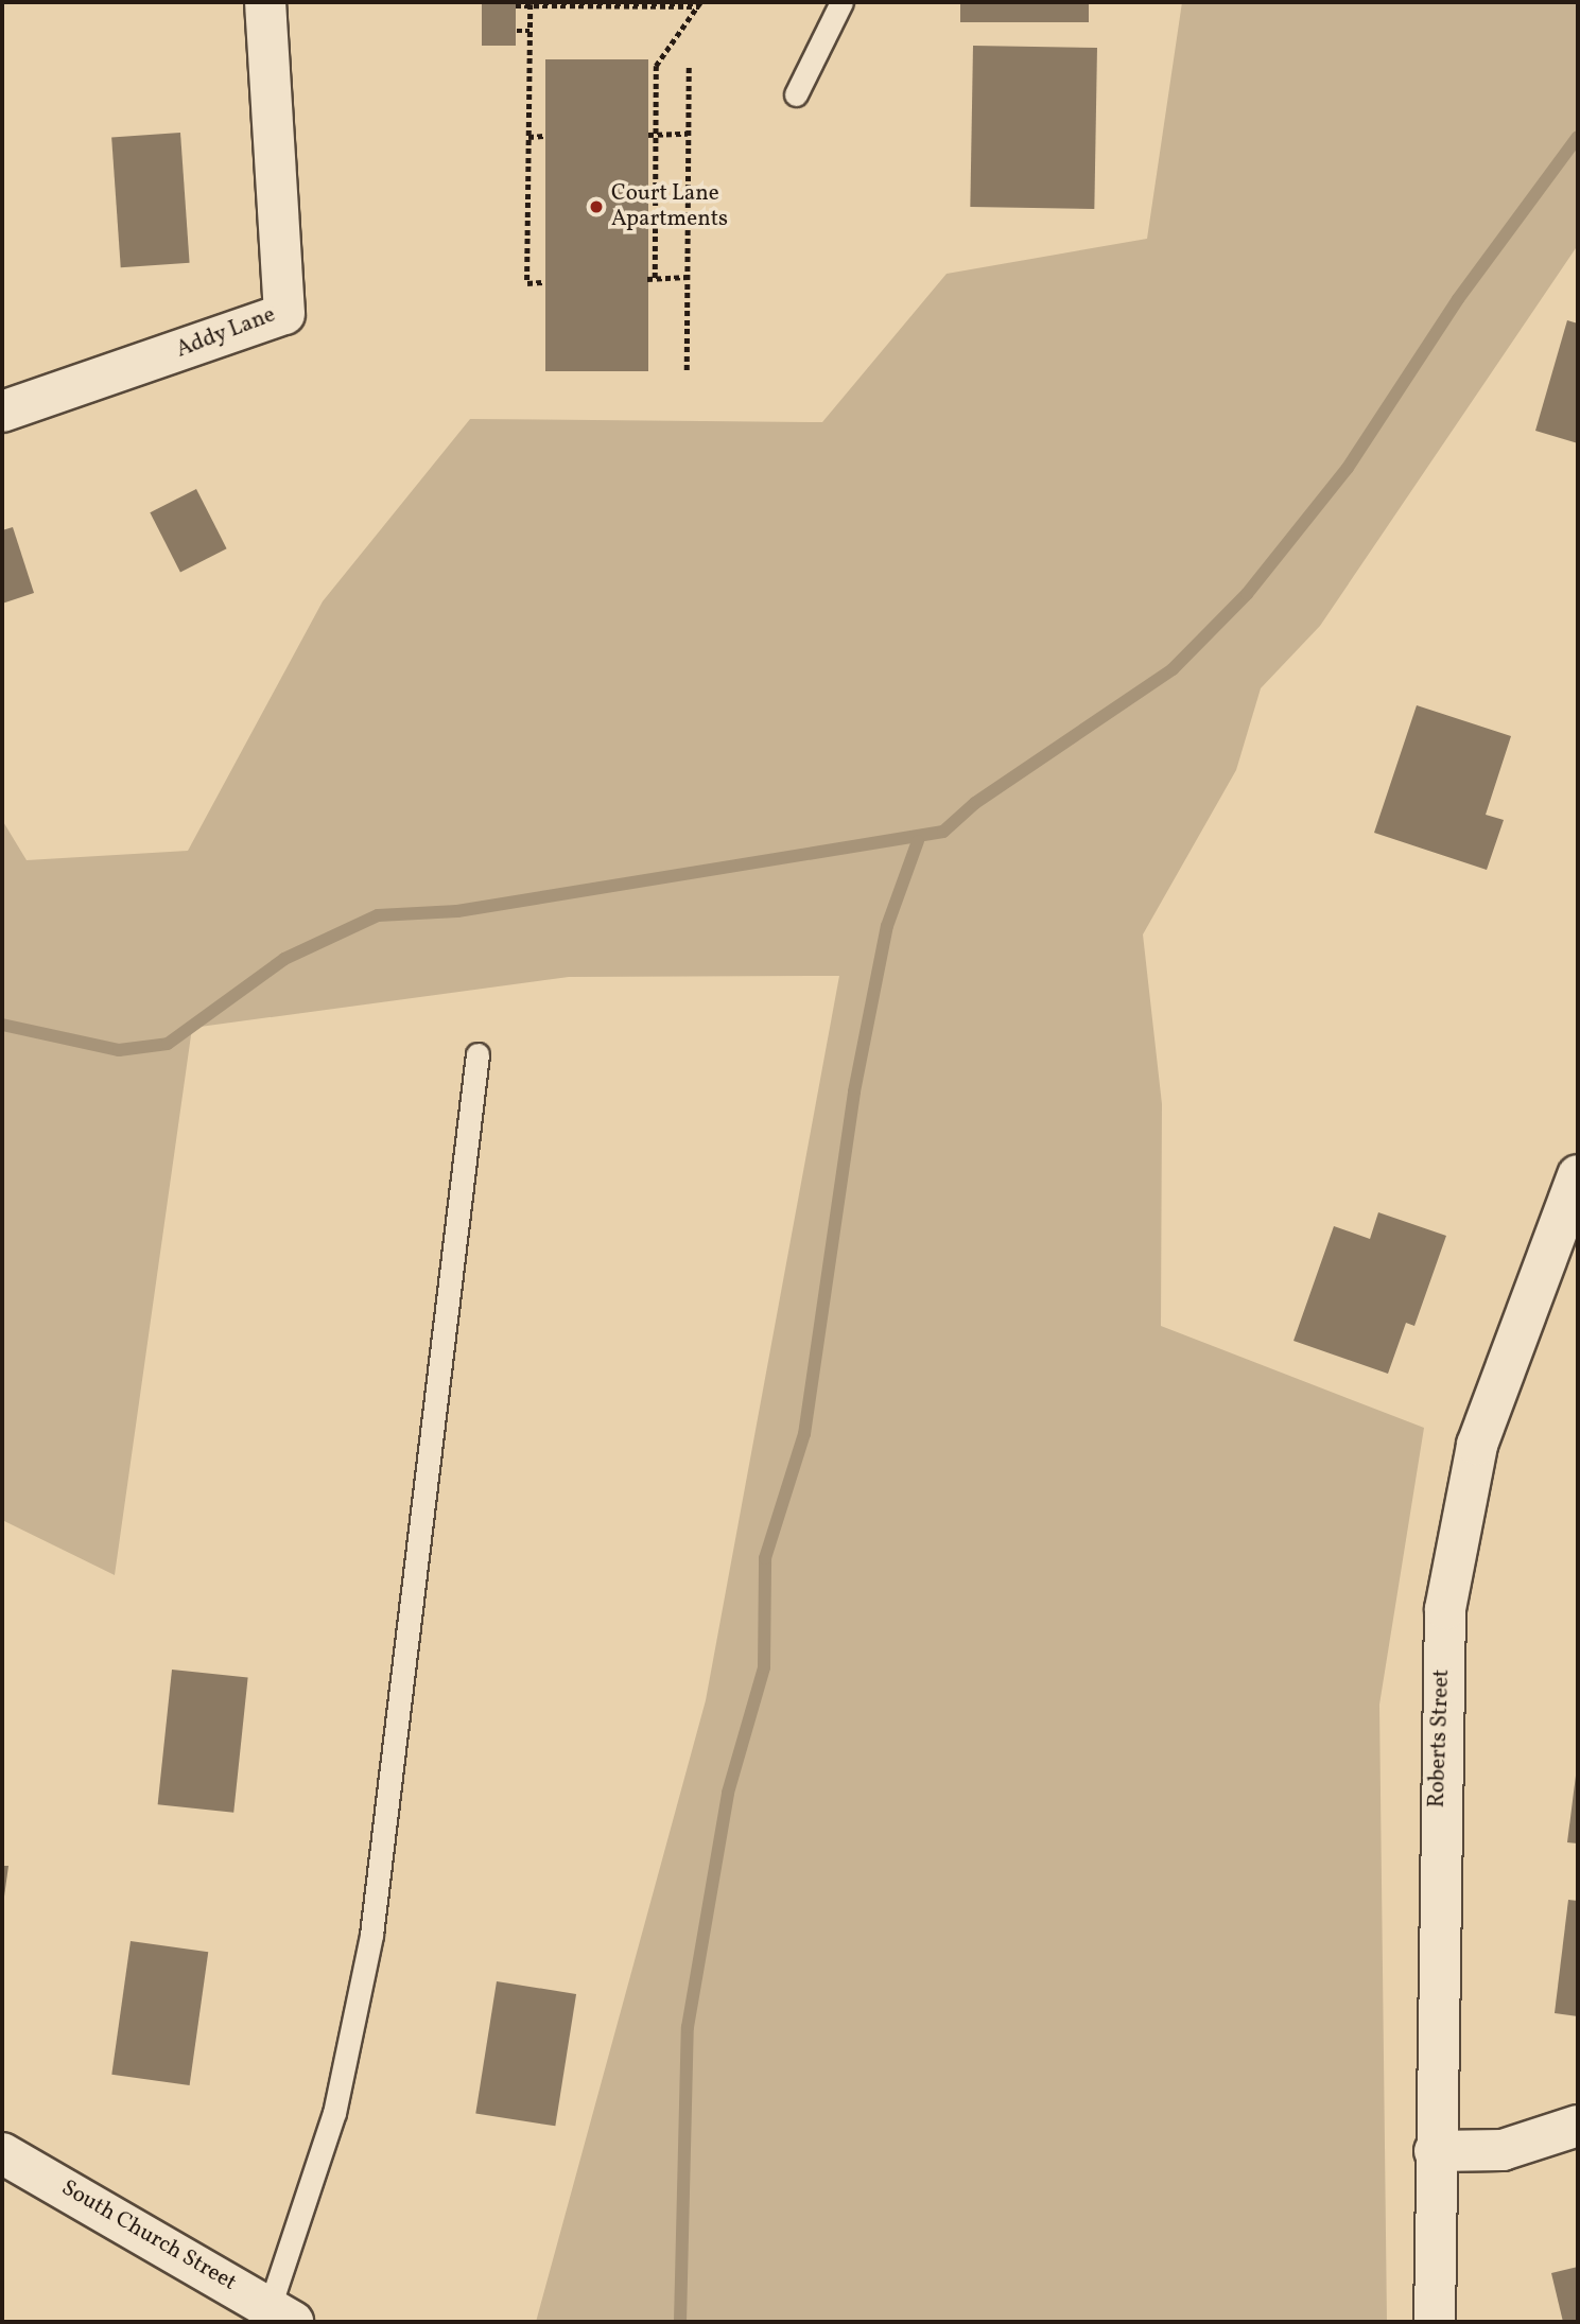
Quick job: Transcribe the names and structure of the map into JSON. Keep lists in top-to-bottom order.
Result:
{
  "streets": {
    "street": ["Addy Lane", "Roberts Street", "South Church Street"]
  },
  "places": ["Court Lane Apartments"]
}
